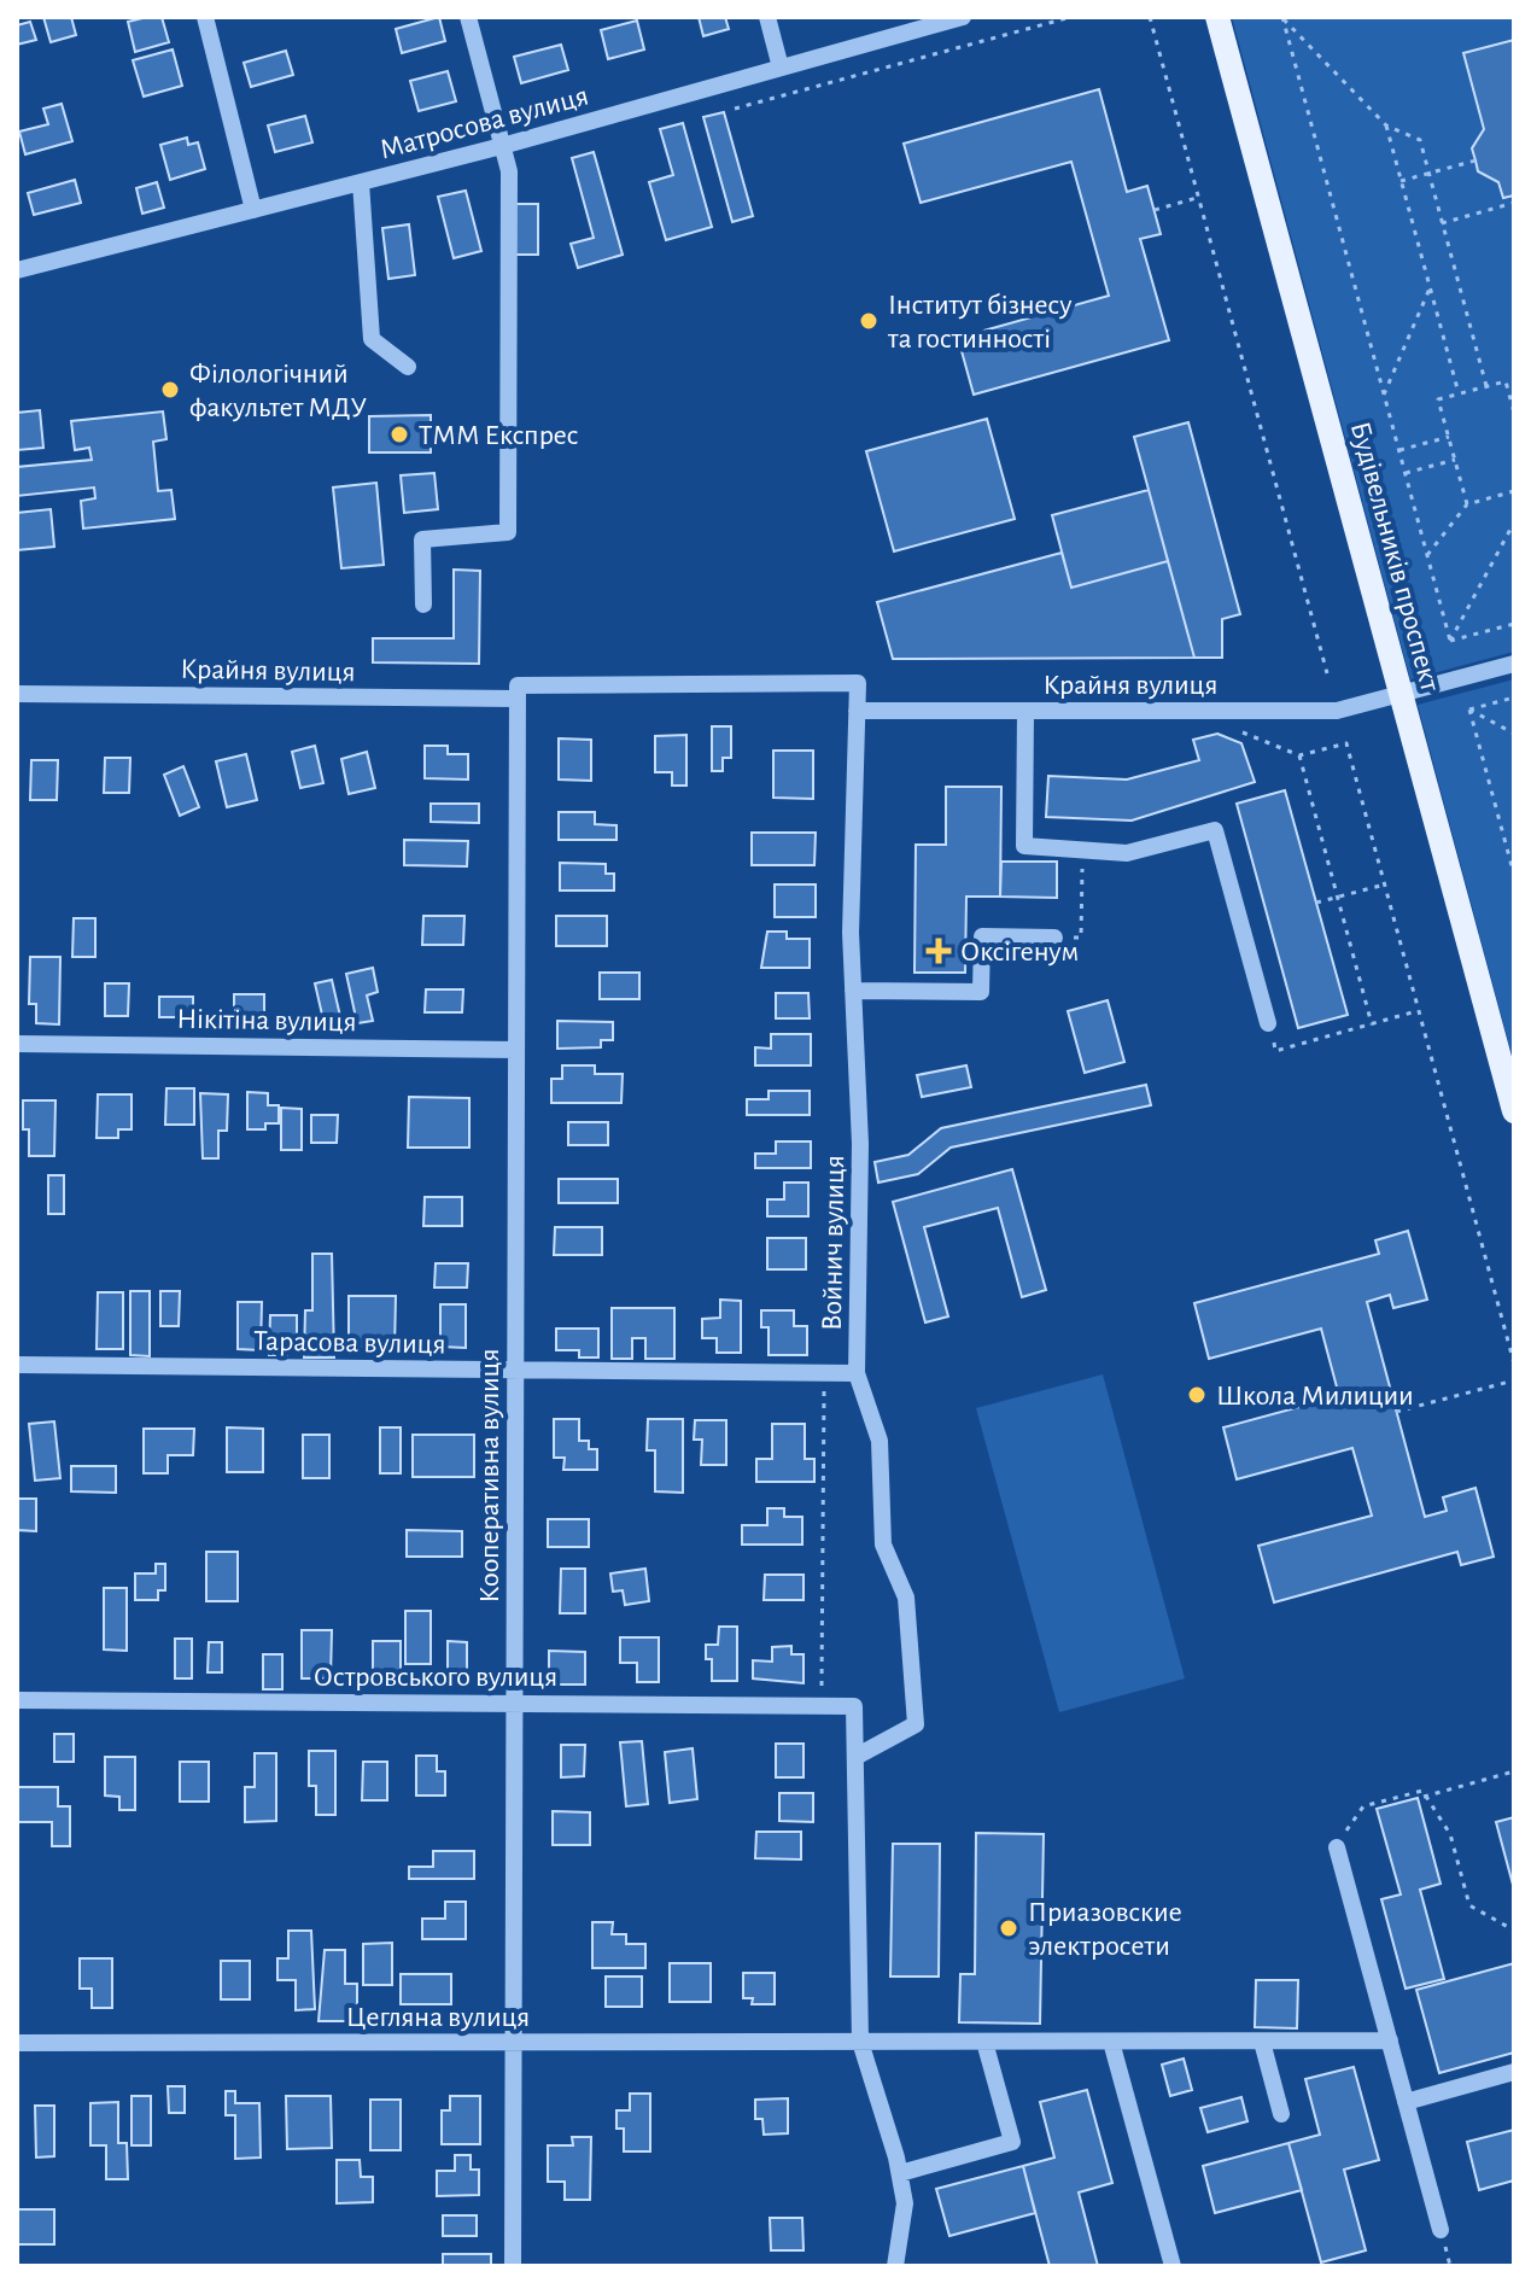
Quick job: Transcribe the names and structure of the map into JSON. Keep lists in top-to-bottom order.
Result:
{
  "streets": {
    "main road": ["Будівельників проспект"],
    "street": [
      "Матросова вулиця",
      "Крайня вулиця",
      "Нікітіна вулиця",
      "Войнич вулиця",
      "Тарасова вулиця",
      "Кооперативна вулиця",
      "Островського вулиця",
      "Цегляна вулиця"
    ]
  },
  "crossings": [
    ["Будівельників проспект", "Крайня вулиця"],
    ["Крайня вулиця", "Войнич вулиця"],
    ["Крайня вулиця", "Кооперативна вулиця"],
    ["Нікітіна вулиця", "Кооперативна вулиця"],
    ["Войнич вулиця", "Тарасова вулиця"],
    ["Войнич вулиця", "Островського вулиця"],
    ["Тарасова вулиця", "Кооперативна вулиця"],
    ["Кооперативна вулиця", "Островського вулиця"],
    ["Кооперативна вулиця", "Цегляна вулиця"]
  ],
  "places": {
    "other": [
      "Інститут бізнесу та гостинності",
      "Філологічний факультет МДУ",
      "ТММ Експрес",
      "Школа Милиции",
      "Приазовские электросети"
    ],
    "health": ["Оксігенум"]
  }
}
